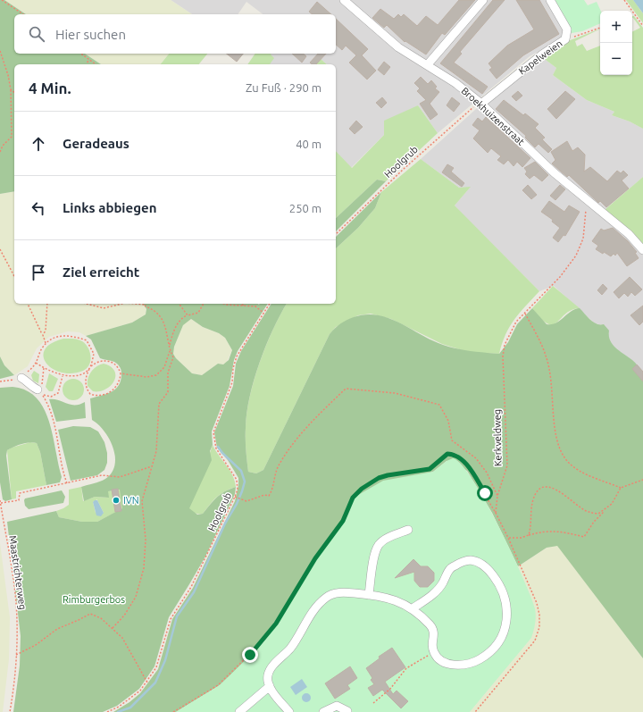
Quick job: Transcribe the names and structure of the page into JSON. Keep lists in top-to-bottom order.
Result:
{
  "streets": {
    "street": ["Kapelweien", "Broekhuizenstraat"],
    "path": ["Hoolgrub", "Kerkveldweg", "Maastrichterweg"]
  },
  "crossings": [
    ["Kapelweien", "Broekhuizenstraat"],
    ["Kapelweien", "Hoolgrub"],
    ["Broekhuizenstraat", "Hoolgrub"],
    ["Broekhuizenstraat", "Kerkveldweg"]
  ],
  "parks": ["Rimburgerbos"],
  "places": ["IVN"],
  "page": {
    "map_buttons": ["+", "−"],
    "search": "Hier suchen",
    "heading": ["4 Min.", "Zu Fuß · 290 m"],
    "list": [
      ["Geradeaus", "40 m"],
      ["Links abbiegen", "250 m"],
      "Ziel erreicht"
    ]
  }
}
